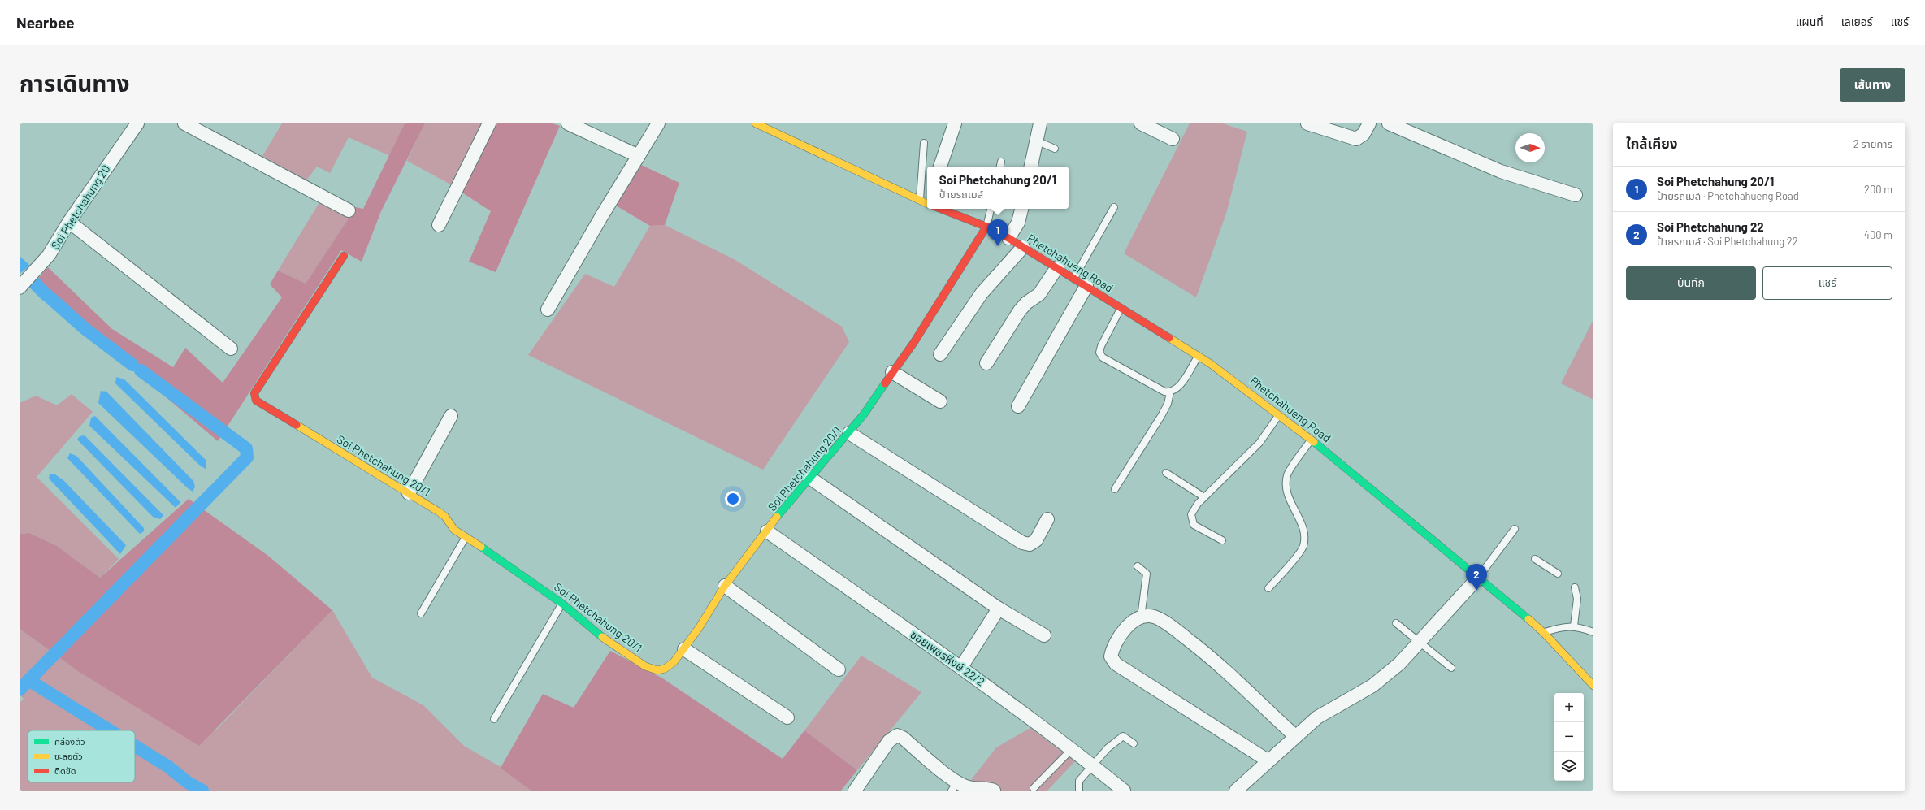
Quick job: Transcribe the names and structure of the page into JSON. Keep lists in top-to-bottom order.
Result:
{
  "streets": {
    "street": [
      "Soi Phetchahung 20",
      "Phetchahueng Road",
      "Soi Phetchahung 20/1",
      "ซอยเพชรหึงษ์ 22/2"
    ]
  },
  "crossings": [
    ["Phetchahueng Road", "Soi Phetchahung 20/1"],
    ["Soi Phetchahung 20/1", "ซอยเพชรหึงษ์ 22/2"]
  ],
  "legend": ["คล่องตัว", "ชะลอตัว", "ติดขัด"],
  "north": "right",
  "page": {
    "header": "Nearbee",
    "nav": ["แผนที่", "เลเยอร์", "แชร์"],
    "title": "การเดินทาง",
    "buttons": [
      "เส้นทาง",
      ["บันทึก", "แชร์"]
    ],
    "heading": ["ใกล้เคียง", "2 รายการ"],
    "list": [
      {
        "mark": "1",
        "name": "Soi Phetchahung 20/1",
        "note": "ป้ายรถเมล์ · Phetchahueng Road",
        "value": "200 m"
      },
      {
        "mark": "2",
        "name": "Soi Phetchahung 22",
        "note": "ป้ายรถเมล์ · Soi Phetchahung 22",
        "value": "400 m"
      }
    ],
    "popup": ["Soi Phetchahung 20/1", "ป้ายรถเมล์"],
    "pins": ["1", "2"],
    "map_buttons": ["+", "−"]
  }
}
